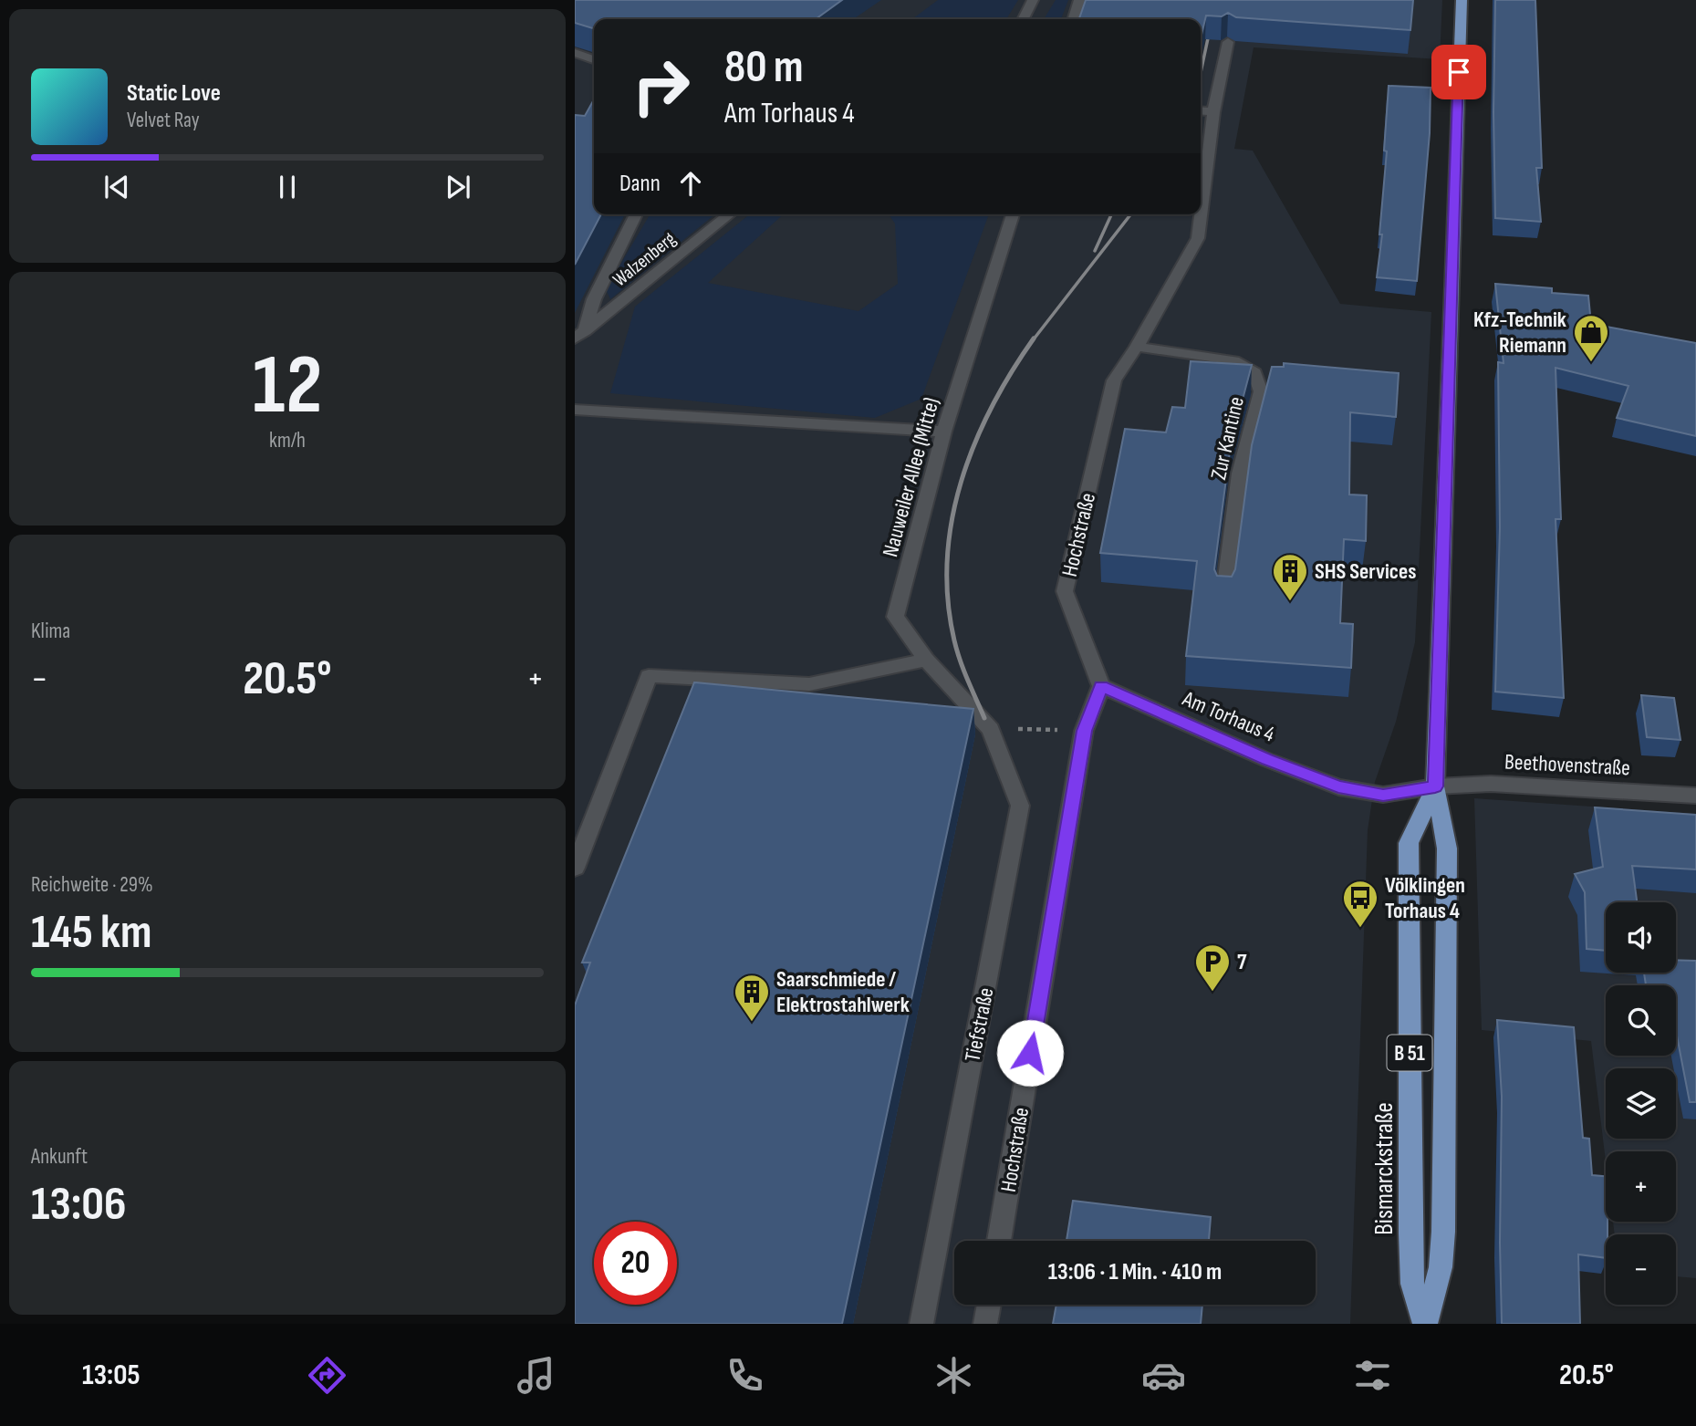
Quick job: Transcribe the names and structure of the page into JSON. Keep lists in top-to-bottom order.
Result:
{
  "streets": {
    "main road": ["B 51", "Bismarckstraße"],
    "street": [
      "Walzenberg",
      "Zur Kantine",
      "Nauweiler Allee (Mitte)",
      "Hochstraße",
      "Am Torhaus 4",
      "Beethovenstraße",
      "Tiefstraße"
    ]
  },
  "crossings": [
    ["Zur Kantine", "Hochstraße"],
    ["Nauweiler Allee (Mitte)", "Tiefstraße"],
    ["Hochstraße", "Am Torhaus 4"],
    ["Am Torhaus 4", "Beethovenstraße"],
    ["Am Torhaus 4", "Bismarckstraße"],
    ["Beethovenstraße", "Bismarckstraße"]
  ],
  "places": {
    "shop": ["Kfz-Technik Riemann"],
    "building": ["SHS Services", "Saarschmiede / Elektrostahlwerk"],
    "bus stop": ["Völklingen Torhaus 4"],
    "parking": ["7"]
  },
  "page": {
    "turn": ["80 m", "Am Torhaus 4"],
    "song": ["Static Love", "Velvet Ray"],
    "then": "Dann",
    "tile": [
      ["12", "km/h"],
      "Klima",
      ["Reichweite · 29%", "145 km"],
      ["Ankunft", "13:06"]
    ],
    "heat": ["−", "20.5°", "+"],
    "map_buttons": ["+", "−"],
    "limit": "20",
    "trip": "13:06 · 1 Min. · 410 m",
    "tabs": ["13:05", "20.5°"]
  }
}
